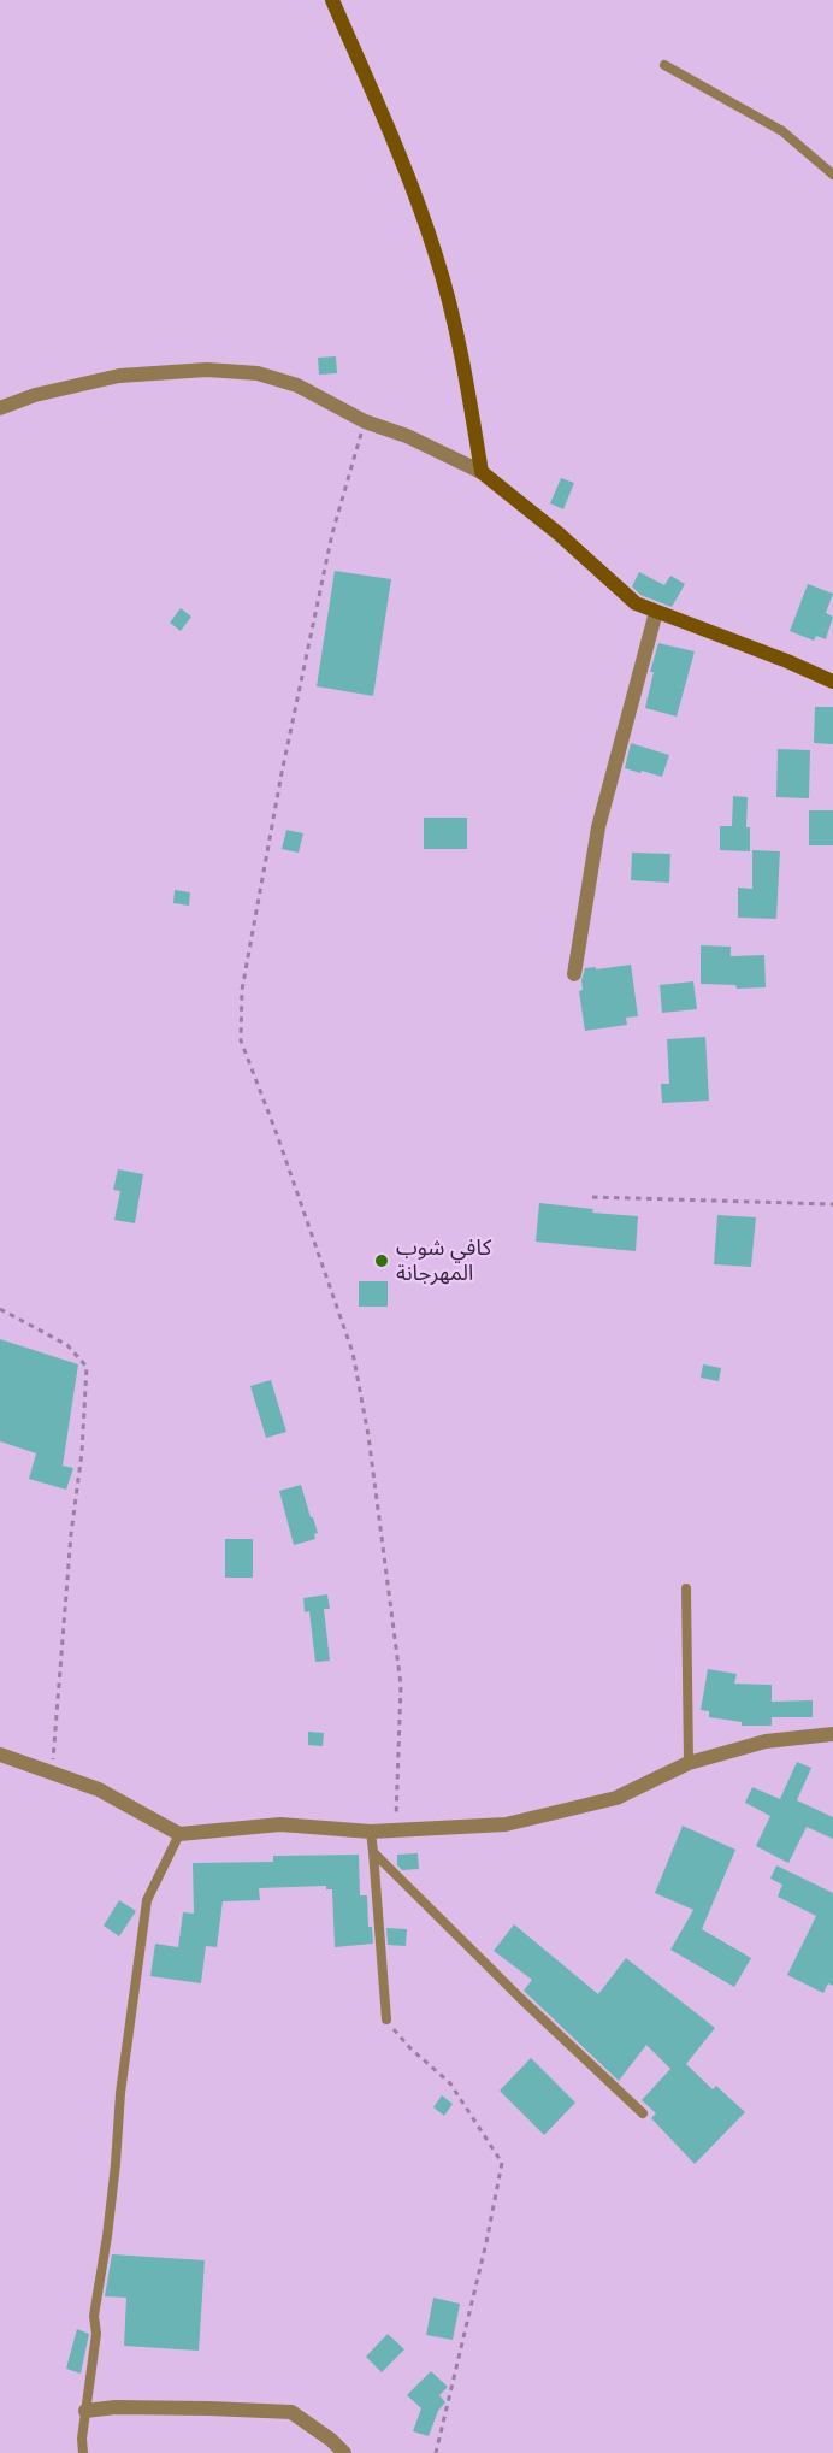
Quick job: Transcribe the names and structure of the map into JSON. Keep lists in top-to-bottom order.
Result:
{
  "places": ["كافي شوب المهرجانة"]
}
